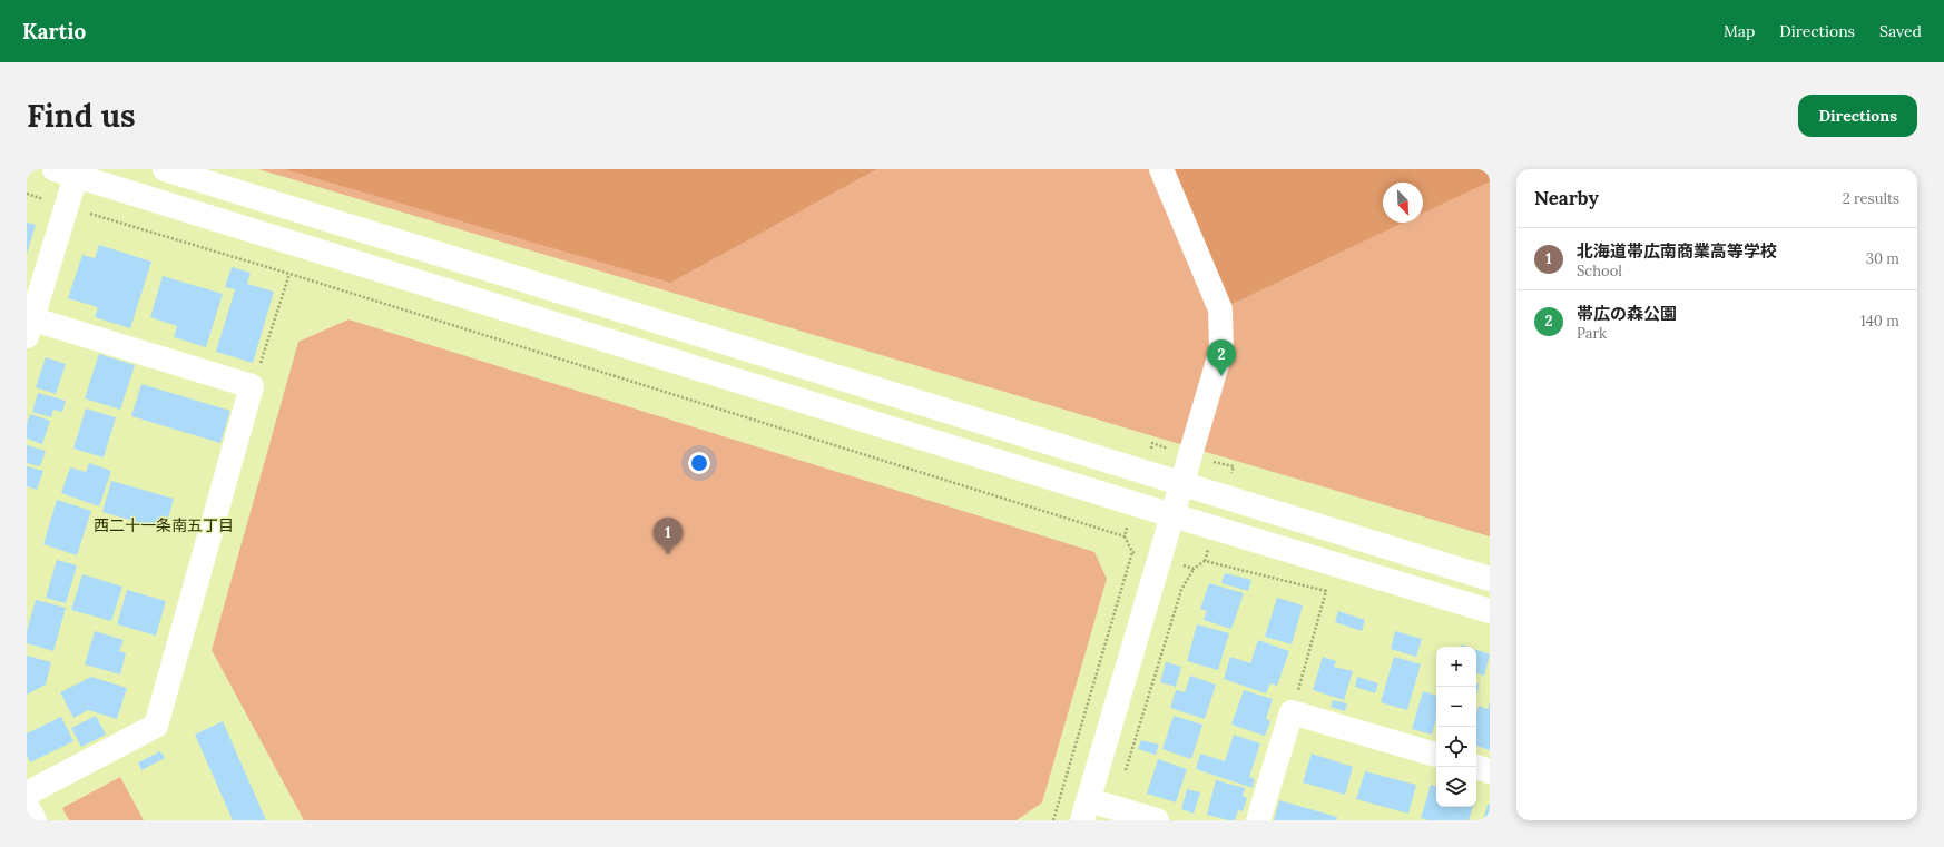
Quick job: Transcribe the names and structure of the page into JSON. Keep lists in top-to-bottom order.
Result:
{
  "districts": ["西二十一条南五丁目"],
  "north": "bottom right",
  "page": {
    "header": "Kartio",
    "nav": ["Map", "Directions", "Saved"],
    "buttons": "Directions",
    "title": "Find us",
    "heading": ["Nearby", "2 results"],
    "list": [
      {
        "mark": "1",
        "name": "北海道帯広南商業高等学校",
        "note": "School",
        "value": "30 m"
      },
      {
        "mark": "2",
        "name": "帯広の森公園",
        "note": "Park",
        "value": "140 m"
      }
    ],
    "pins": ["2", "1"],
    "map_buttons": ["+", "−"]
  }
}
